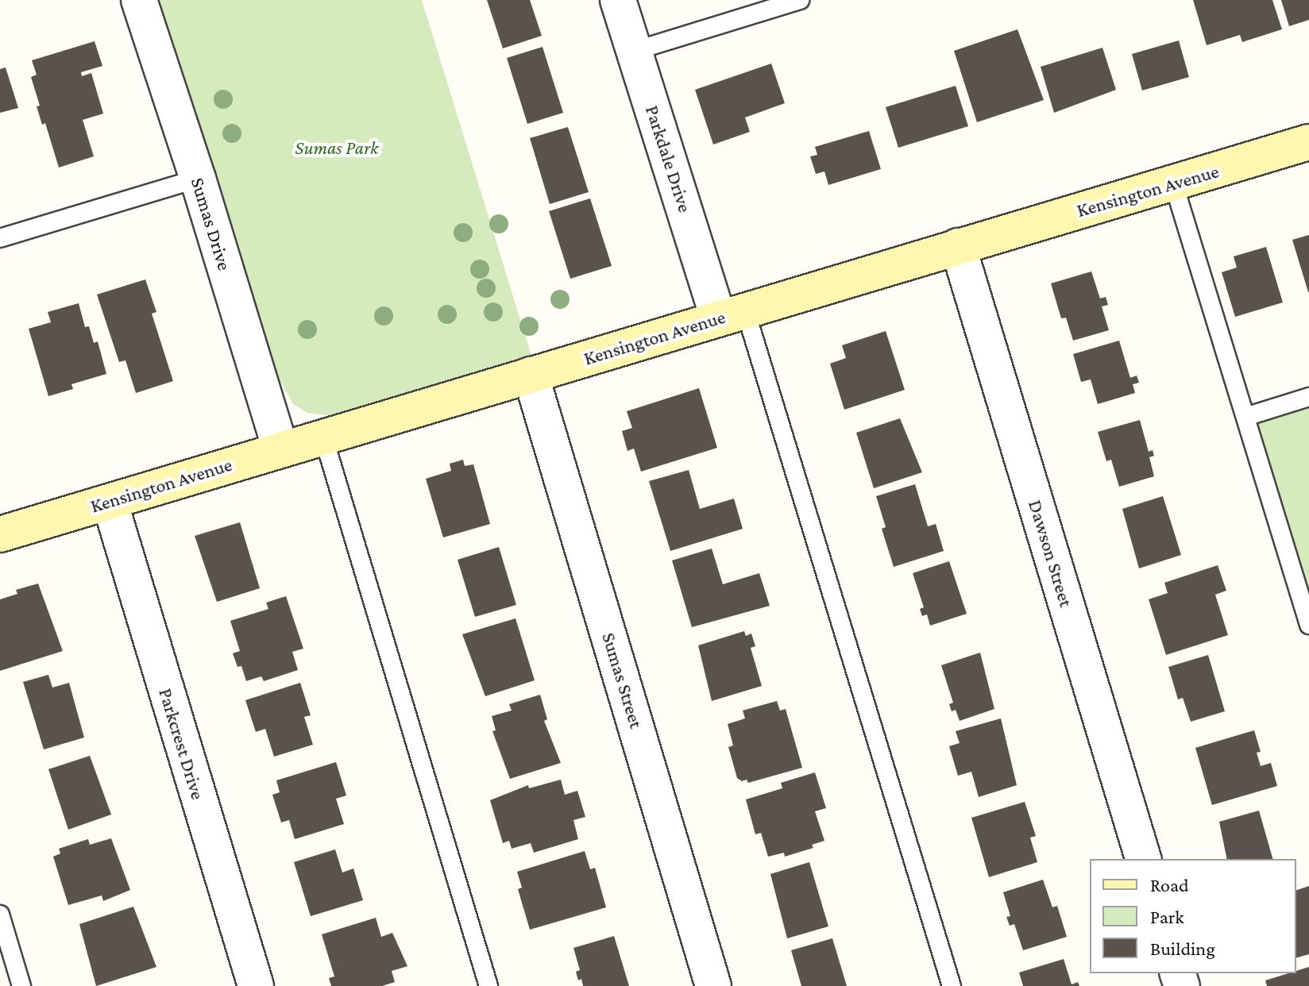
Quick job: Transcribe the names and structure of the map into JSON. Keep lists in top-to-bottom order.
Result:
{
  "streets": {
    "street": [
      "Parkdale Drive",
      "Kensington Avenue",
      "Sumas Drive",
      "Dawson Street",
      "Sumas Street",
      "Parkcrest Drive"
    ]
  },
  "crossings": [
    ["Parkdale Drive", "Kensington Avenue"],
    ["Kensington Avenue", "Sumas Drive"],
    ["Kensington Avenue", "Dawson Street"],
    ["Kensington Avenue", "Sumas Street"],
    ["Kensington Avenue", "Parkcrest Drive"]
  ],
  "parks": ["Sumas Park"],
  "legend": ["Road", "Park", "Building"]
}
